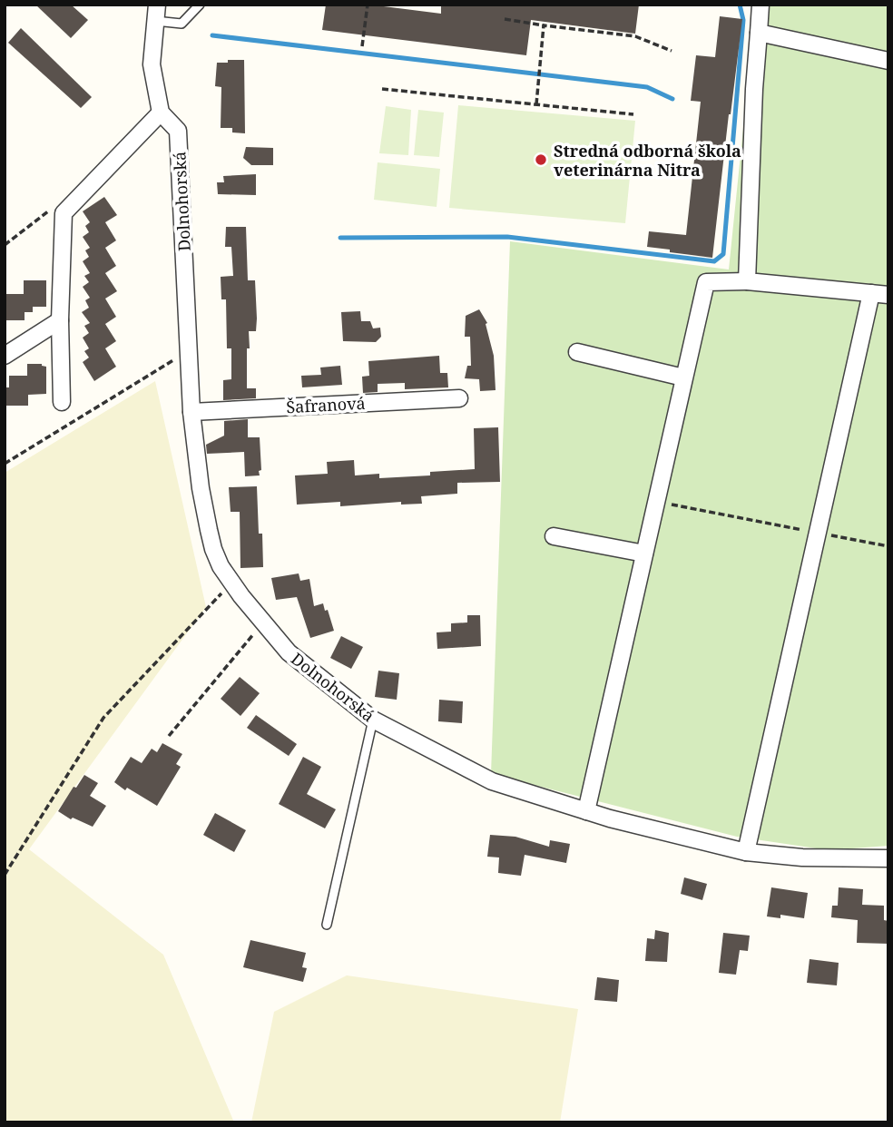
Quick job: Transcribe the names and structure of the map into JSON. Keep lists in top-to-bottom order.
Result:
{
  "streets": {
    "street": ["Dolnohorská", "Šafranová"]
  },
  "crossings": [
    ["Dolnohorská", "Šafranová"]
  ],
  "places": ["Stredná odborná škola veterinárna Nitra"]
}
